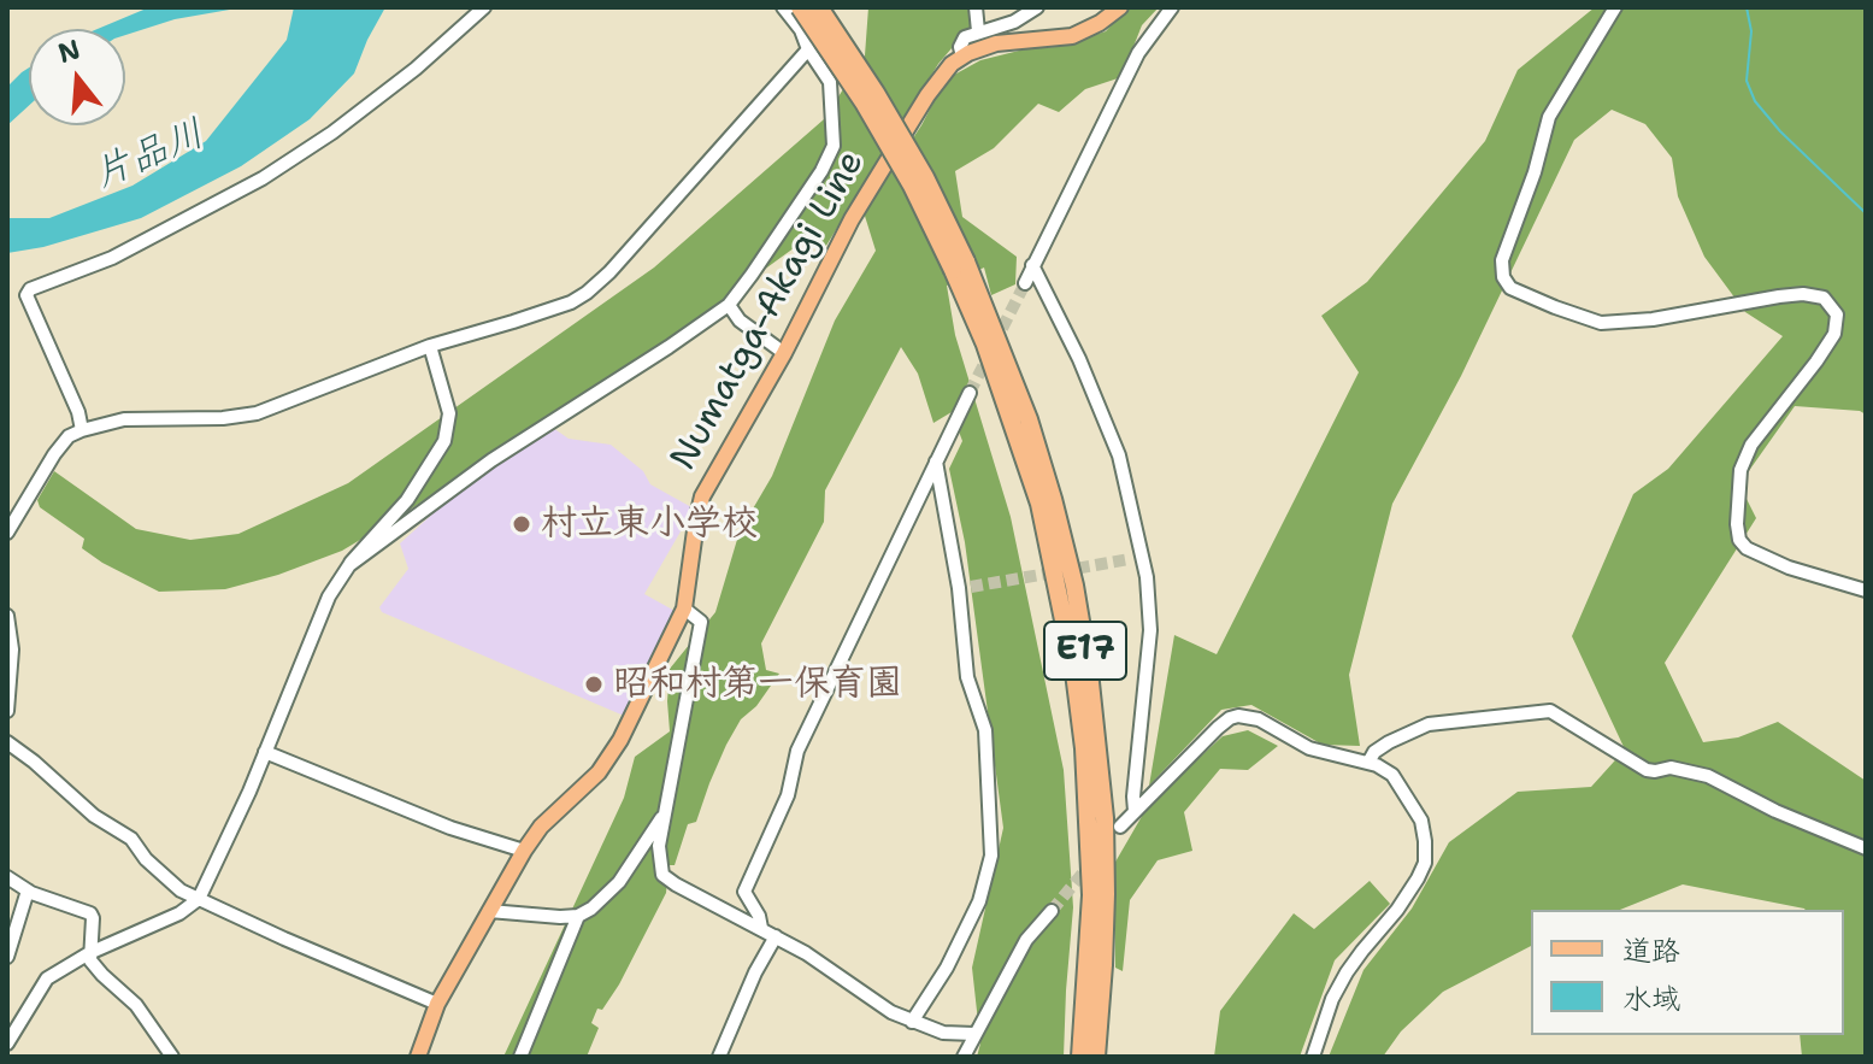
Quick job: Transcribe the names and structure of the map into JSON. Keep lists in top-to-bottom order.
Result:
{
  "streets": {
    "highway": ["E17"],
    "main road": ["Numatga-Akagi Line"]
  },
  "water": ["片品川"],
  "places": ["村立東小学校", "昭和村第一保育園"],
  "legend": ["道路", "水域"],
  "north": "top"
}
